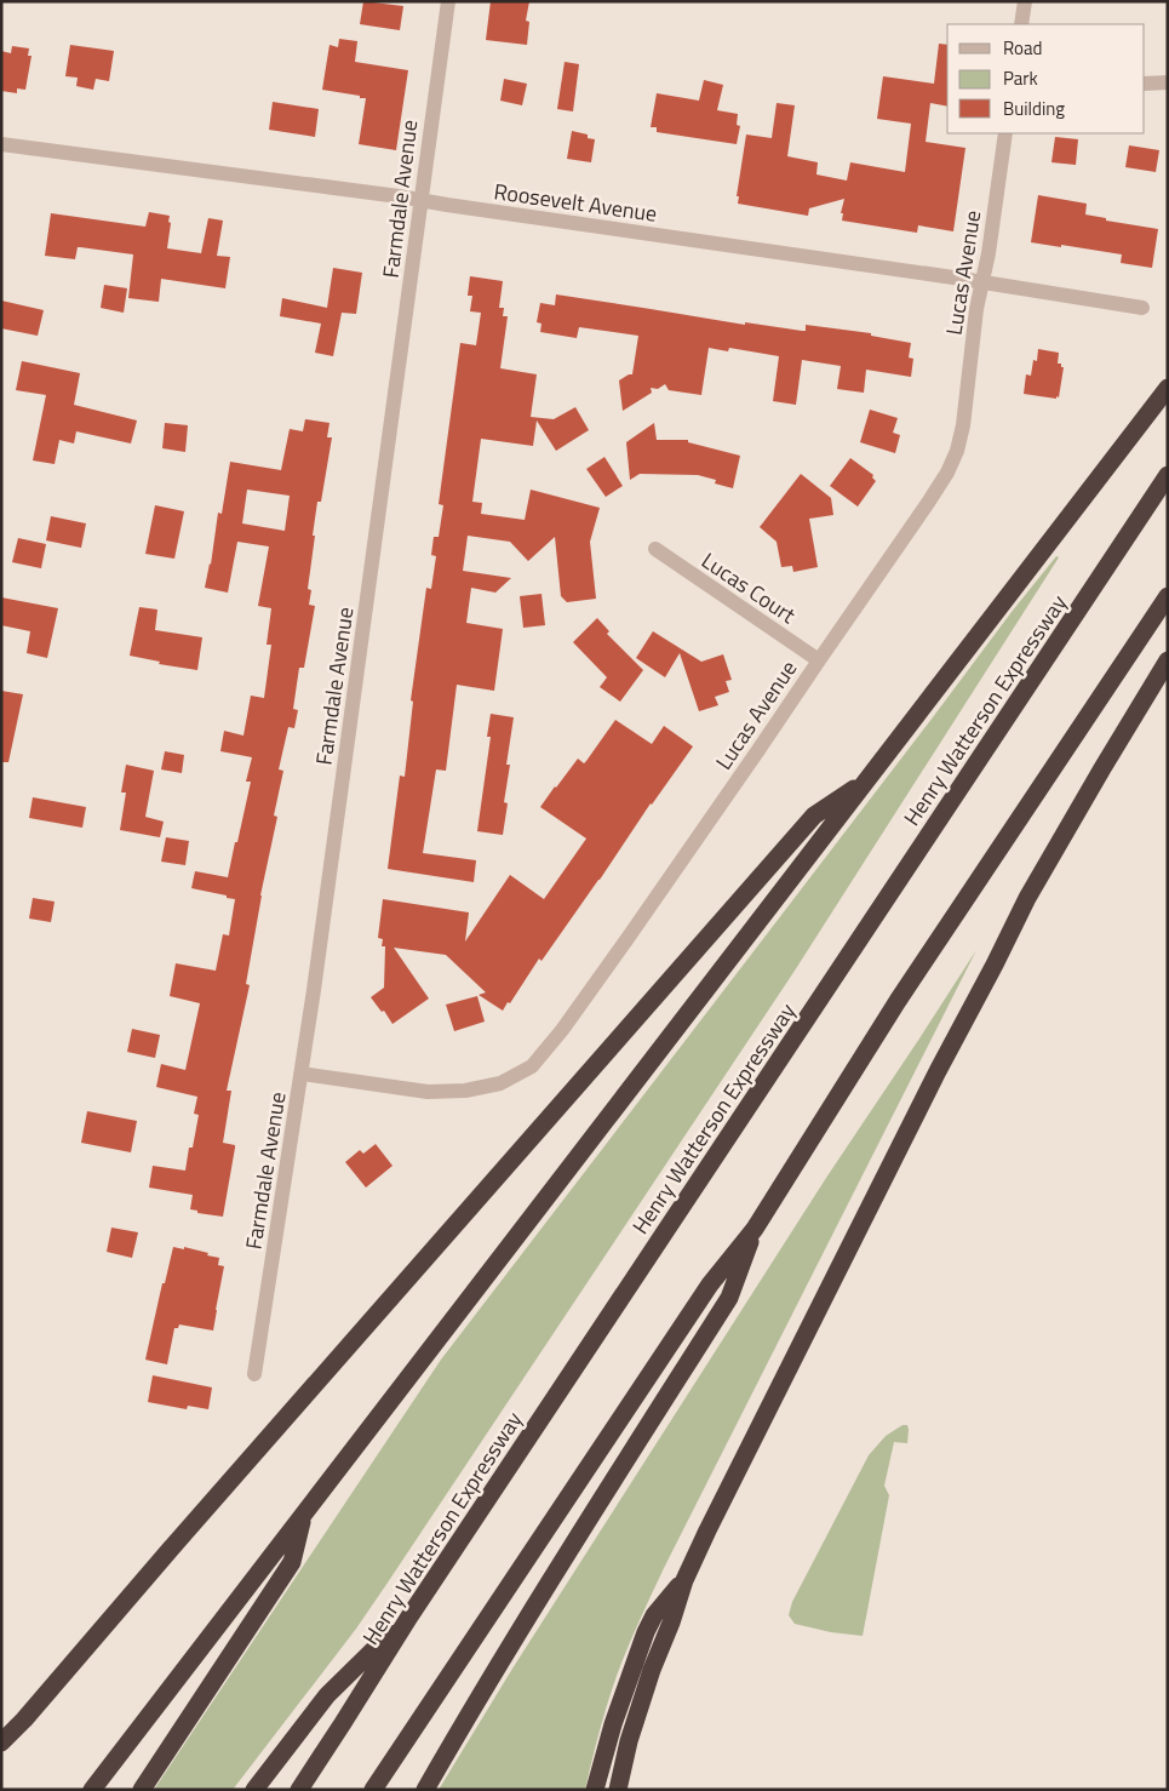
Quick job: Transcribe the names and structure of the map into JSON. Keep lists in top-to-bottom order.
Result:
{
  "streets": {
    "highway": ["Henry Watterson Expressway"],
    "street": [
      "Farmdale Avenue",
      "Roosevelt Avenue",
      "Lucas Avenue",
      "Lucas Court"
    ]
  },
  "crossings": [
    ["Farmdale Avenue", "Roosevelt Avenue"],
    ["Farmdale Avenue", "Lucas Avenue"],
    ["Roosevelt Avenue", "Lucas Avenue"],
    ["Lucas Avenue", "Lucas Court"]
  ],
  "legend": ["Road", "Park", "Building"]
}
